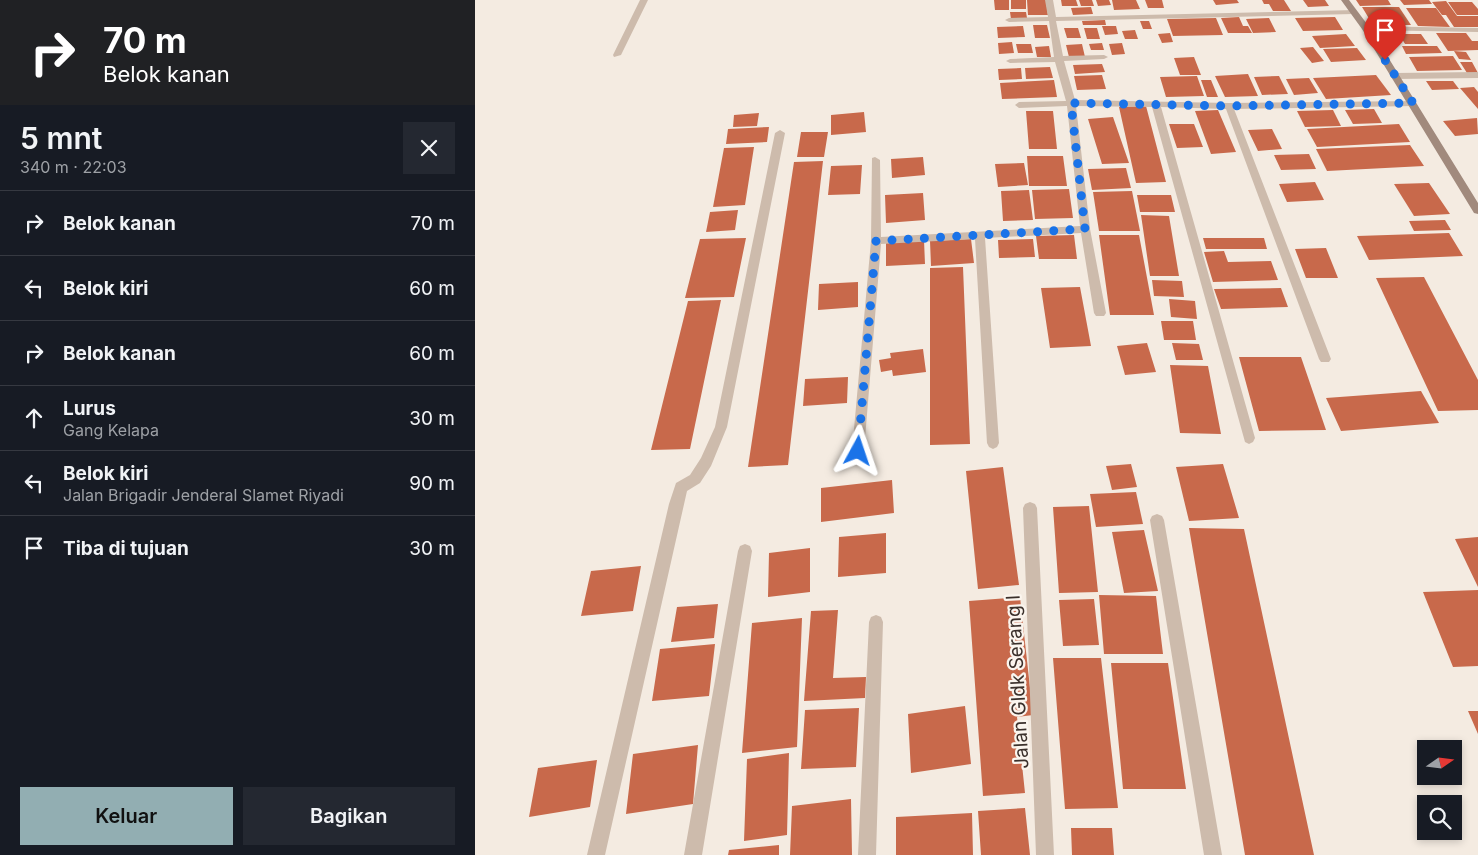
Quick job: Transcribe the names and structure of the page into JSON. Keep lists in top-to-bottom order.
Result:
{
  "streets": {
    "street": ["Jalan Gldk Serang I"]
  },
  "north": "right",
  "page": {
    "turn": ["70 m", "Belok kanan"],
    "heading": ["5 mnt", "340 m · 22:03"],
    "list": [
      {
        "name": "Belok kanan",
        "value": "70 m"
      },
      {
        "name": "Belok kiri",
        "value": "60 m"
      },
      {
        "name": "Belok kanan",
        "value": "60 m"
      },
      {
        "name": "Lurus",
        "note": "Gang Kelapa",
        "value": "30 m"
      },
      {
        "name": "Belok kiri",
        "note": "Jalan Brigadir Jenderal Slamet Riyadi",
        "value": "90 m"
      },
      {
        "name": "Tiba di tujuan",
        "value": "30 m"
      }
    ],
    "buttons": ["Keluar", "Bagikan"]
  }
}
